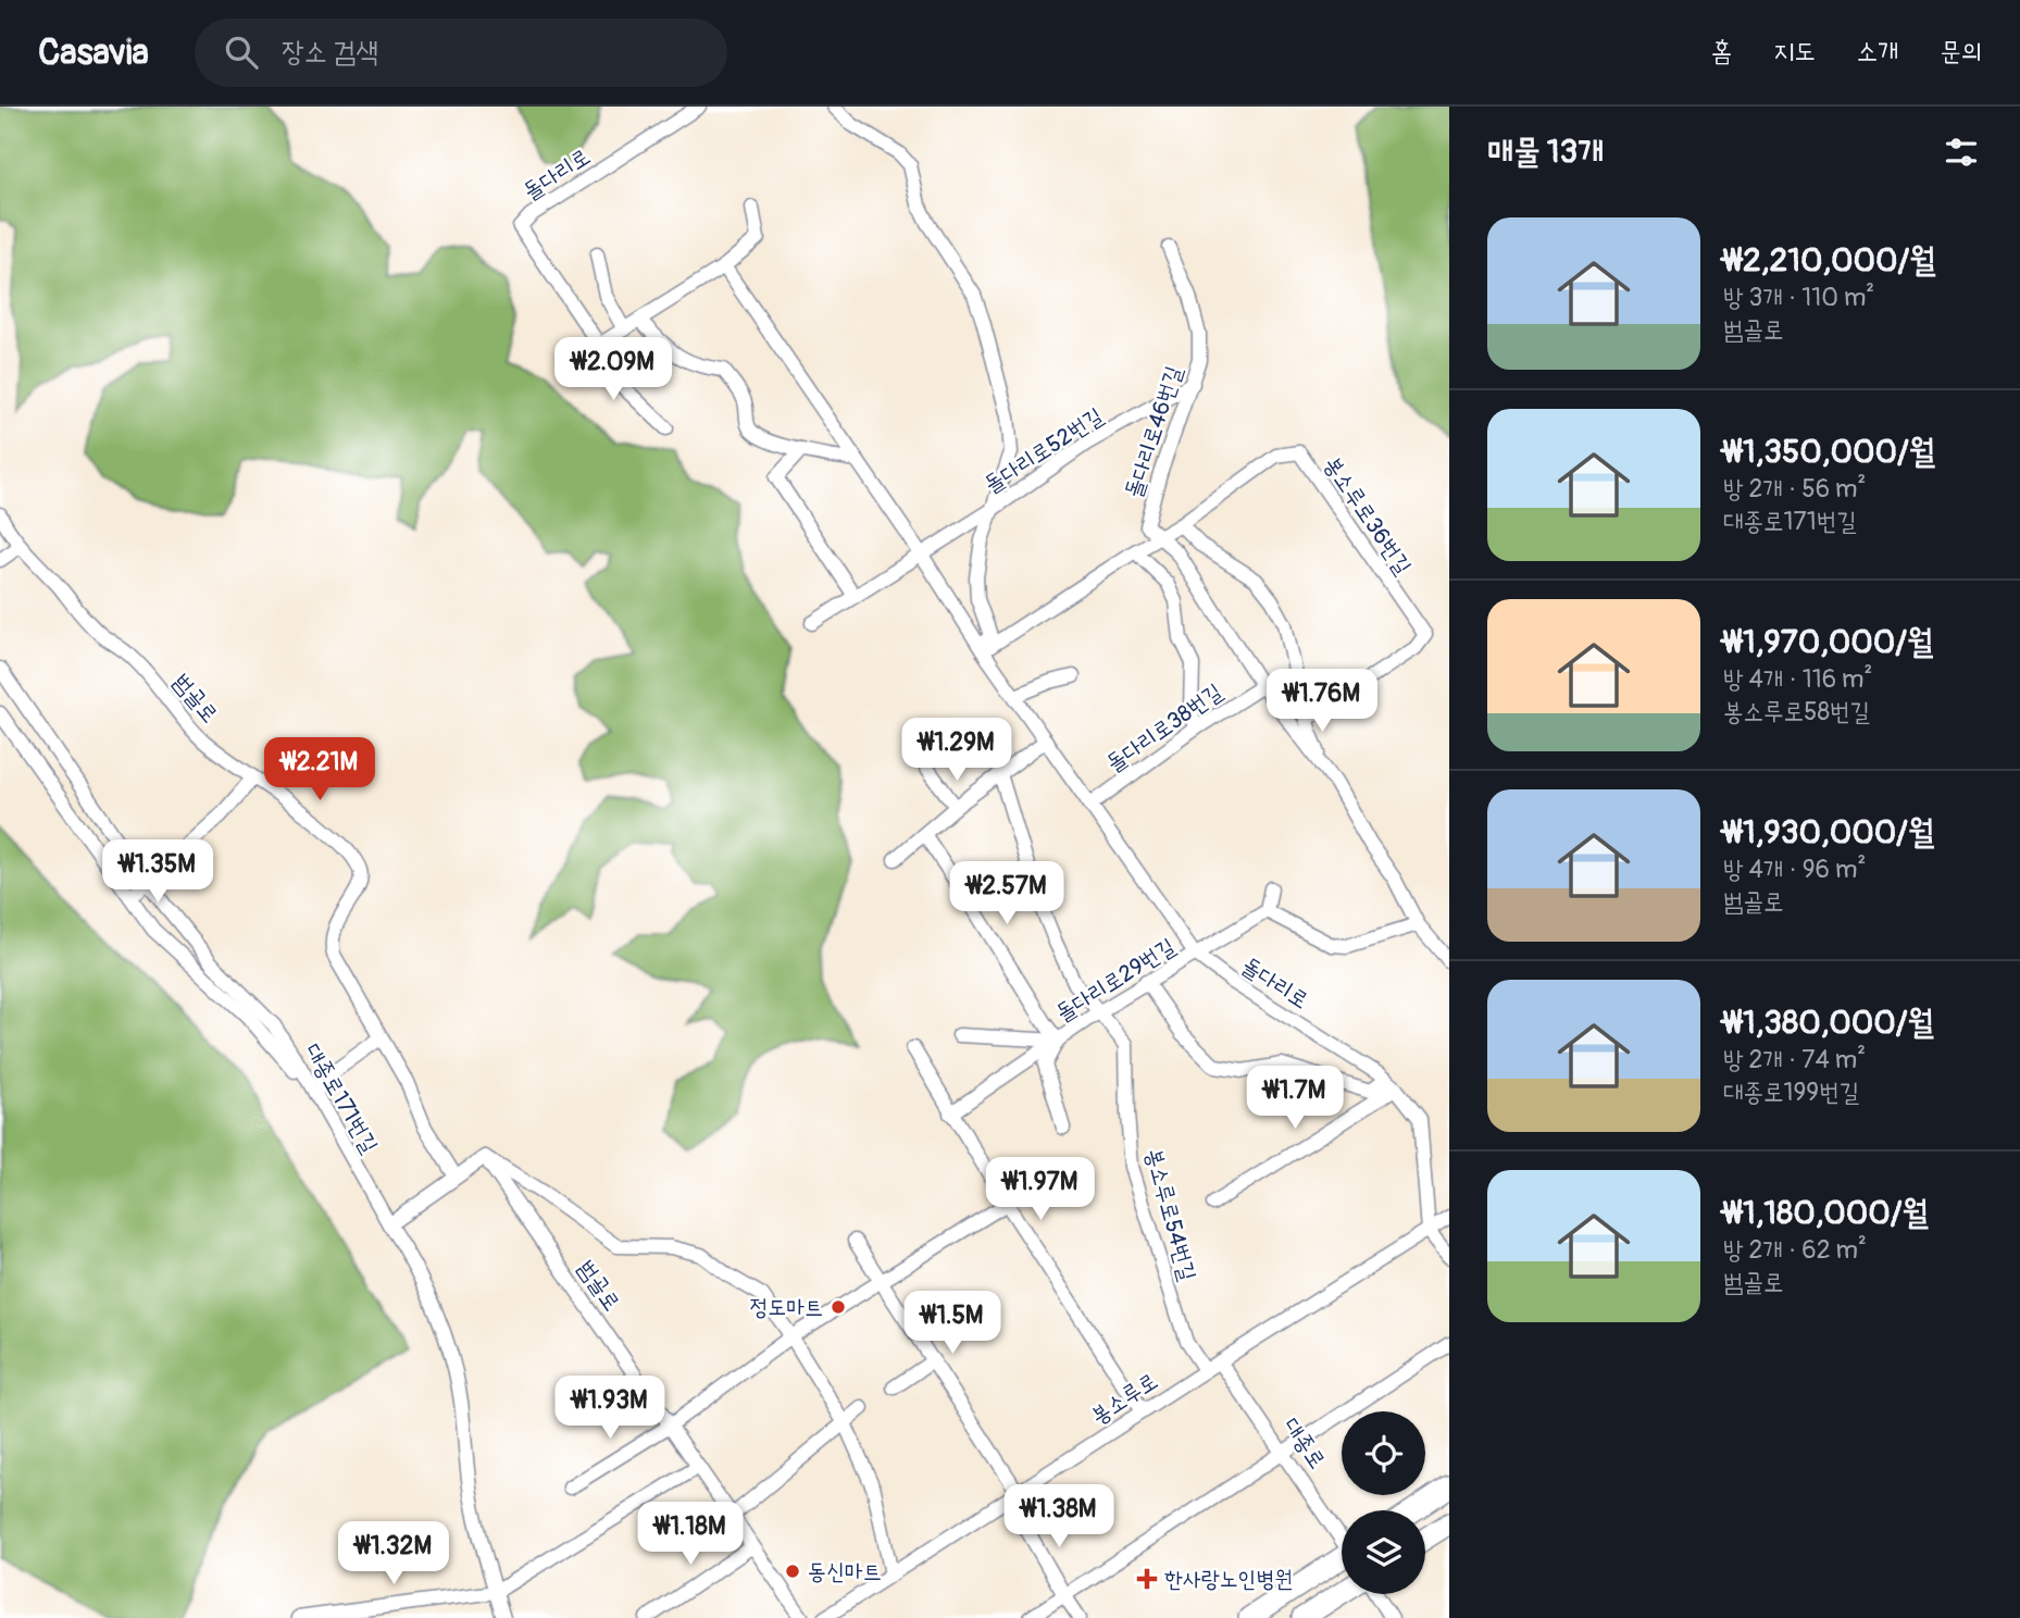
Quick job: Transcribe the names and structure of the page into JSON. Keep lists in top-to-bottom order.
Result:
{
  "streets": {
    "main road": ["대종로"],
    "street": [
      "돌다리로",
      "돌다리로46번길",
      "돌다리로52번길",
      "봉소루로36번길",
      "범골로",
      "돌다리로38번길",
      "돌다리로29번길",
      "대종로171번길",
      "봉소루로54번길",
      "봉소루로"
    ]
  },
  "crossings": [
    ["돌다리로", "돌다리로52번길"],
    ["돌다리로", "돌다리로38번길"],
    ["돌다리로", "돌다리로29번길"],
    ["돌다리로", "봉소루로"],
    ["돌다리로46번길", "돌다리로52번길"],
    ["돌다리로29번길", "봉소루로54번길"],
    ["봉소루로54번길", "봉소루로"],
    ["봉소루로", "대종로"]
  ],
  "places": {
    "other": ["정도마트", "동신마트"],
    "health": ["한사랑노인병원"]
  },
  "page": {
    "header": "Casavia",
    "search": "장소 검색",
    "nav": [
      "홈",
      "지도",
      "소개",
      "문의"
    ],
    "heading": "매물 13개",
    "list": [
      {
        "name": "₩2,210,000/월",
        "note": "방 3개 · 110 m² · 범골로"
      },
      {
        "name": "₩1,350,000/월",
        "note": "방 2개 · 56 m² · 대종로171번길"
      },
      {
        "name": "₩1,970,000/월",
        "note": "방 4개 · 116 m² · 봉소루로58번길"
      },
      {
        "name": "₩1,930,000/월",
        "note": "방 4개 · 96 m² · 범골로"
      },
      {
        "name": "₩1,380,000/월",
        "note": "방 2개 · 74 m² · 대종로199번길"
      },
      {
        "name": "₩1,180,000/월",
        "note": "방 2개 · 62 m² · 범골로"
      }
    ],
    "price": [
      "₩2.09M",
      "₩1.76M",
      "₩1.29M",
      "₩2.21M",
      "₩1.35M",
      "₩2.57M",
      "₩1.7M",
      "₩1.97M",
      "₩1.5M",
      "₩1.93M",
      "₩1.38M",
      "₩1.18M",
      "₩1.32M"
    ]
  }
}
